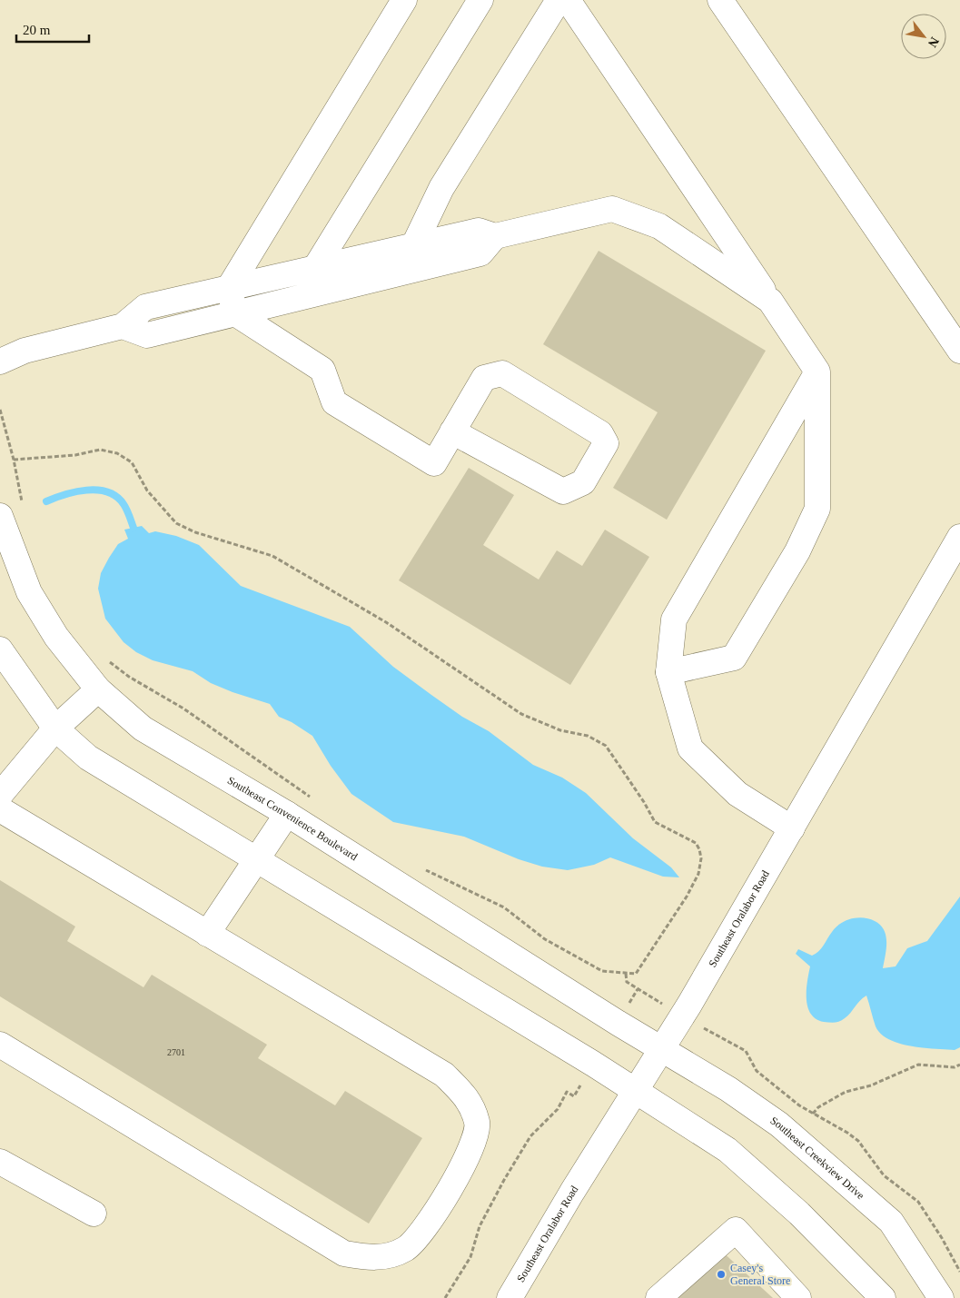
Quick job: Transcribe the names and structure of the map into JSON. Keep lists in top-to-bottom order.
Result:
{
  "streets": {
    "main road": ["Southeast Convenience Boulevard", "Southeast Oralabor Road", "Southeast Creekview Drive"]
  },
  "crossings": [
    ["Southeast Convenience Boulevard", "Southeast Oralabor Road"],
    ["Southeast Convenience Boulevard", "Southeast Creekview Drive"],
    ["Southeast Oralabor Road", "Southeast Creekview Drive"]
  ],
  "places": ["Casey's General Store"],
  "house_numbers": ["2701"],
  "scale_bar": "20 m",
  "north": "bottom right"
}
